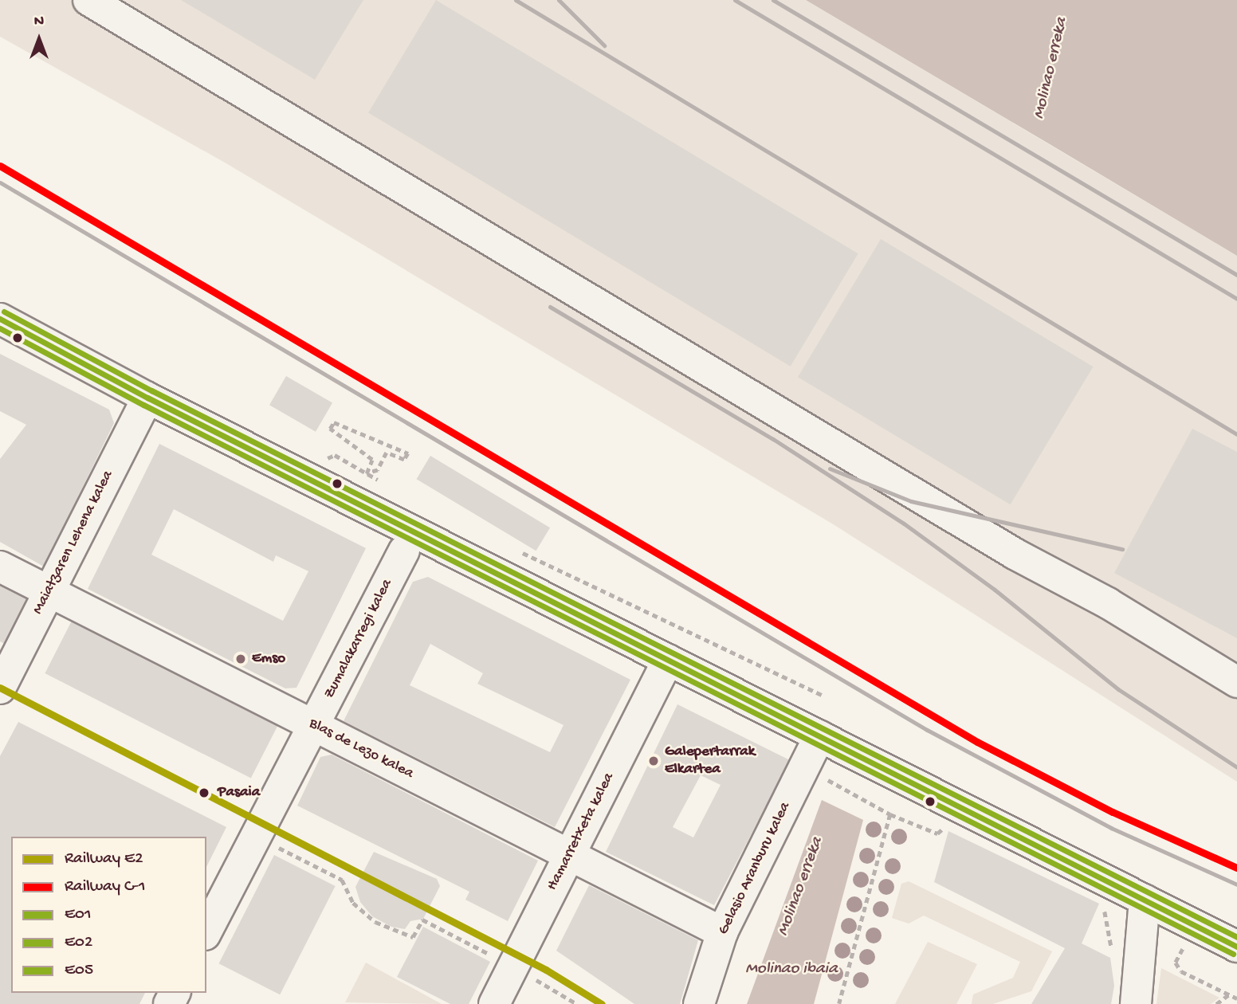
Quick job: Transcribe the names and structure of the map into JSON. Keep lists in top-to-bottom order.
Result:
{
  "streets": {
    "street": [
      "Maiatzaren Lehena kalea",
      "Zumalakarregi kalea",
      "Blas de Lezo kalea",
      "Hamarretxeta kalea",
      "Gelasio Aranburu kalea"
    ]
  },
  "crossings": [
    ["Maiatzaren Lehena kalea", "Blas de Lezo kalea"],
    ["Zumalakarregi kalea", "Blas de Lezo kalea"],
    ["Blas de Lezo kalea", "Hamarretxeta kalea"],
    ["Blas de Lezo kalea", "Gelasio Aranburu kalea"]
  ],
  "water": ["Molinao erreka", "Molinao ibaia"],
  "places": ["Emso", "Galepertarrak Elkartea", "Pasaia"],
  "lines": [
    "rail line C-1",
    "transit line E05",
    "transit line E01",
    "transit line E02",
    "rail line E2"
  ],
  "legend": [
    "Railway E2",
    "Railway C-1",
    "E01",
    "E02",
    "E05"
  ],
  "north": "top"
}
